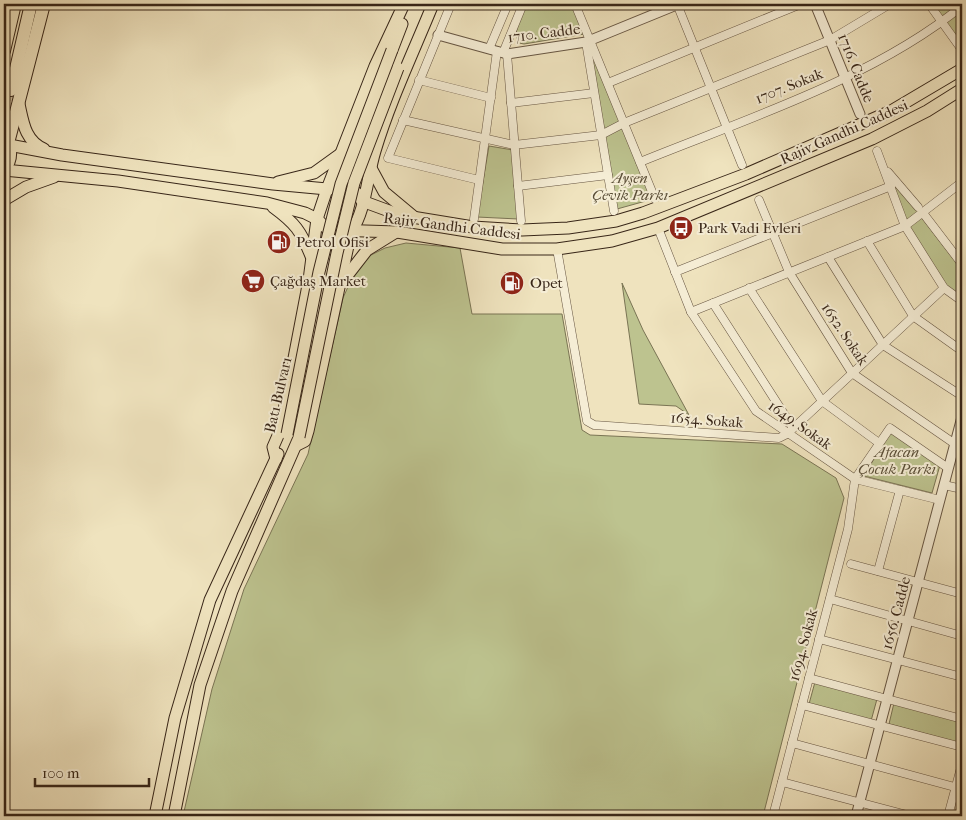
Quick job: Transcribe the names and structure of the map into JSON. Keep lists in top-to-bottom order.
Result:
{
  "streets": {
    "main road": ["Rajiv Gandhi Caddesi", "Batı Bulvarı"],
    "street": [
      "1710. Cadde",
      "1716. Cadde",
      "1707. Sokak",
      "1652. Sokak",
      "1654. Sokak",
      "1649. Sokak",
      "1656. Cadde",
      "1694. Sokak"
    ]
  },
  "crossings": [
    ["1716. Cadde", "1707. Sokak"],
    ["Rajiv Gandhi Caddesi", "1654. Sokak"],
    ["Rajiv Gandhi Caddesi", "1649. Sokak"],
    ["1652. Sokak", "1656. Cadde"],
    ["1654. Sokak", "1649. Sokak"],
    ["1649. Sokak", "1656. Cadde"],
    ["1649. Sokak", "1694. Sokak"]
  ],
  "parks": ["Ayşen Çevik Parkı", "Afacan Çocuk Parkı"],
  "places": {
    "bus stop": ["Park Vadi Evleri"],
    "fuel station": ["Petrol Ofisi", "Opet"],
    "supermarket": ["Çağdaş Market"]
  },
  "scale_bar": "100 m"
}
